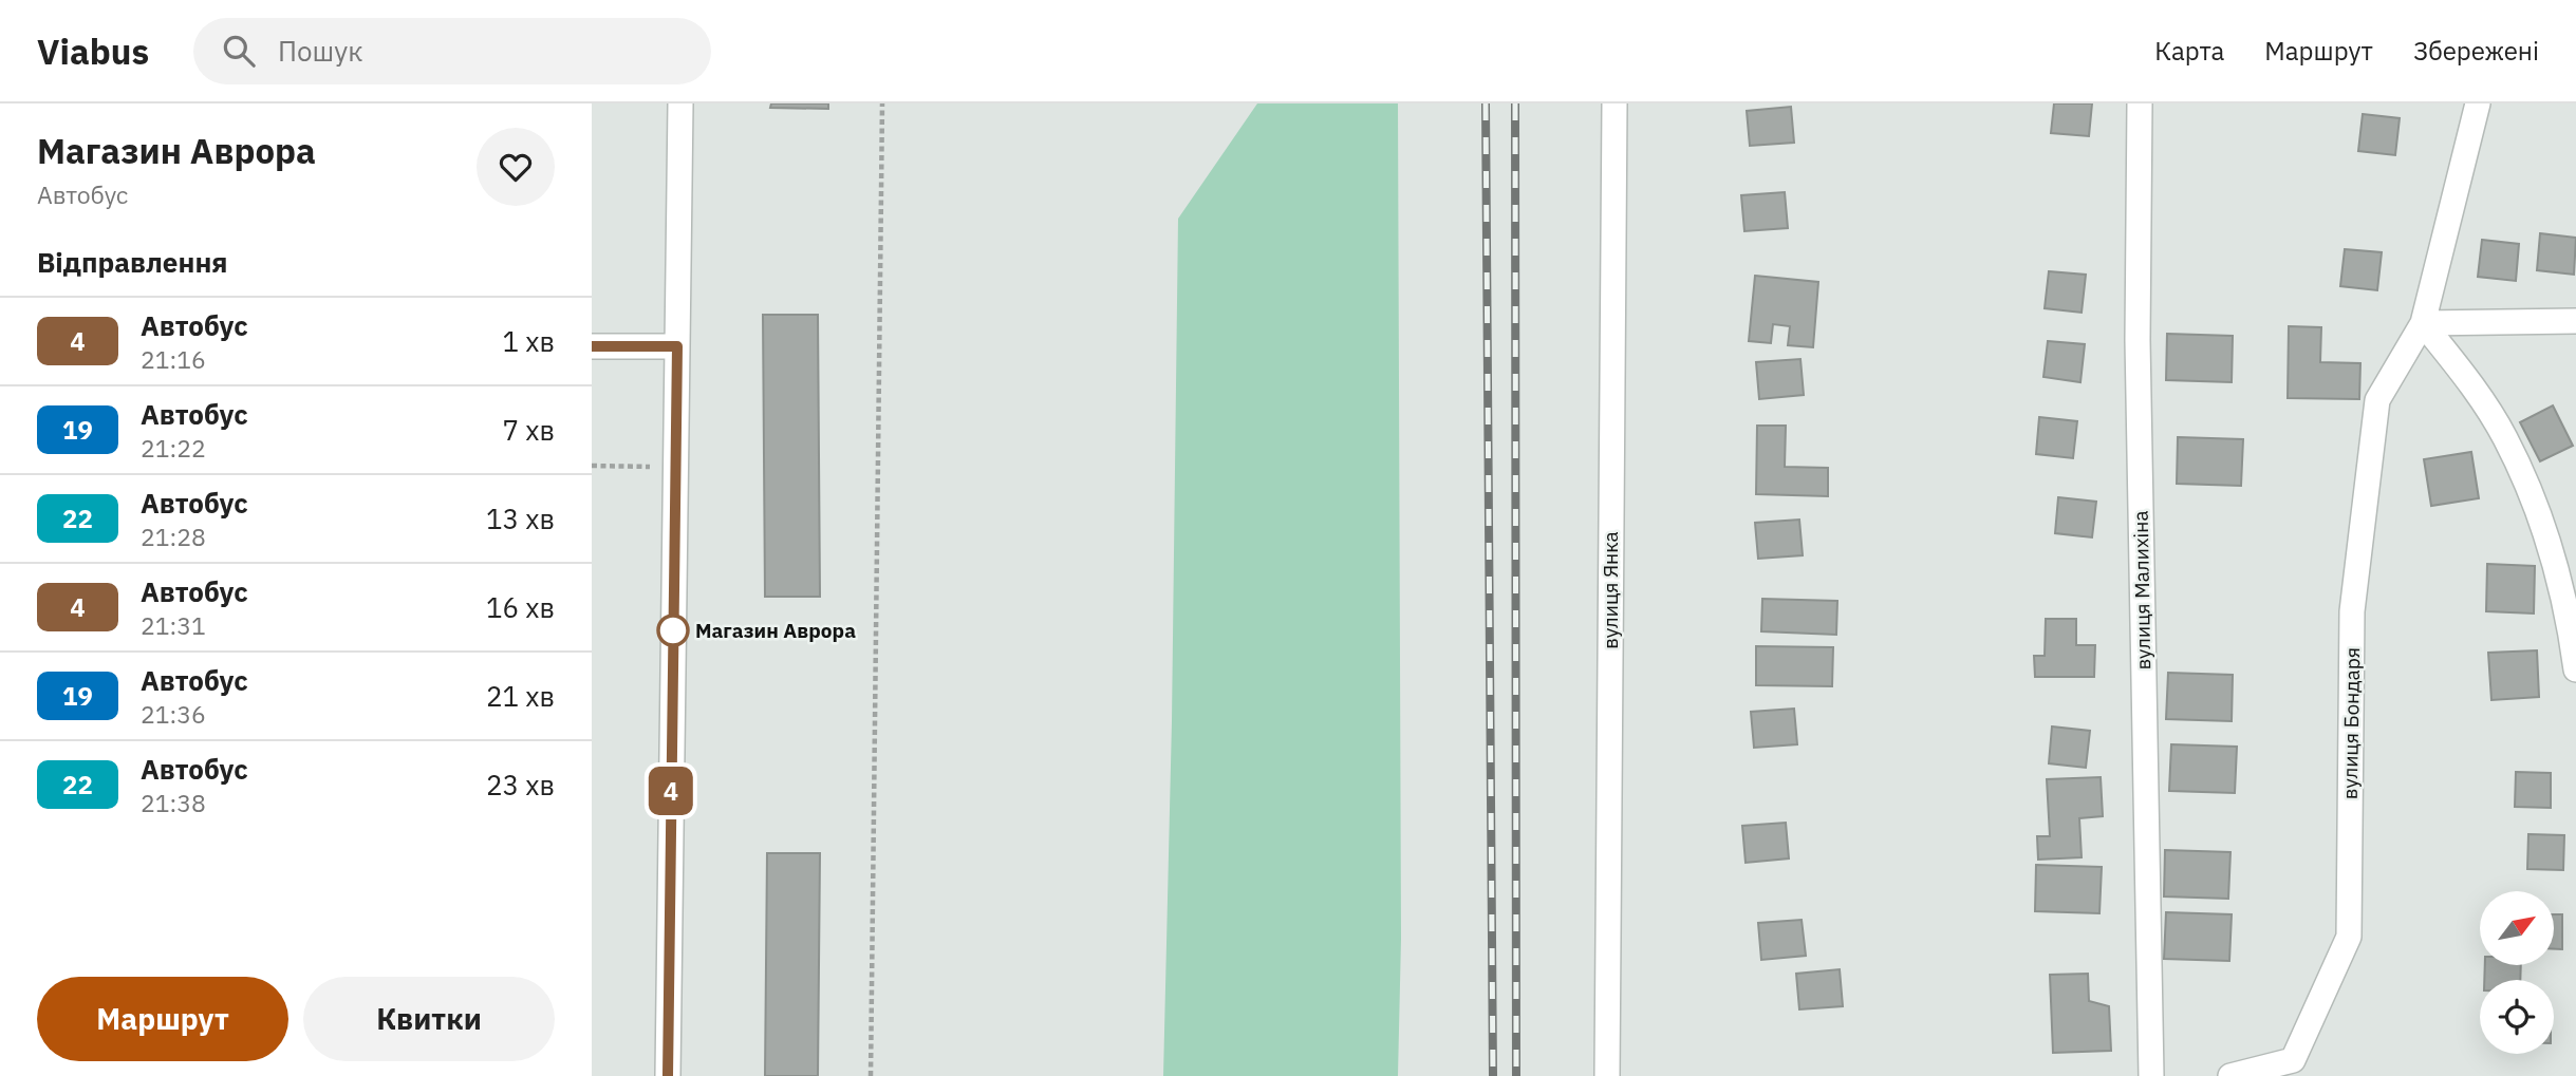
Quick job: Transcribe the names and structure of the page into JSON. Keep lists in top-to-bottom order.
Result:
{
  "streets": {
    "street": ["вулиця Янка", "вулиця Малихіна", "вулиця Бондаря"]
  },
  "places": ["Магазин Аврора"],
  "lines": ["bus line 4"],
  "north": "top right",
  "page": {
    "header": "Viabus",
    "search": "Пошук",
    "nav": ["Карта", "Маршрут", "Збережені"],
    "heading": [
      ["Магазин Аврора", "Автобус"],
      "Відправлення"
    ],
    "on_map": "4",
    "list": [
      {
        "mark": "4",
        "name": "Автобус",
        "note": "21:16",
        "value": "1 хв"
      },
      {
        "mark": "19",
        "name": "Автобус",
        "note": "21:22",
        "value": "7 хв"
      },
      {
        "mark": "22",
        "name": "Автобус",
        "note": "21:28",
        "value": "13 хв"
      },
      {
        "mark": "4",
        "name": "Автобус",
        "note": "21:31",
        "value": "16 хв"
      },
      {
        "mark": "19",
        "name": "Автобус",
        "note": "21:36",
        "value": "21 хв"
      },
      {
        "mark": "22",
        "name": "Автобус",
        "note": "21:38",
        "value": "23 хв"
      }
    ],
    "buttons": ["Маршрут", "Квитки"]
  }
}
